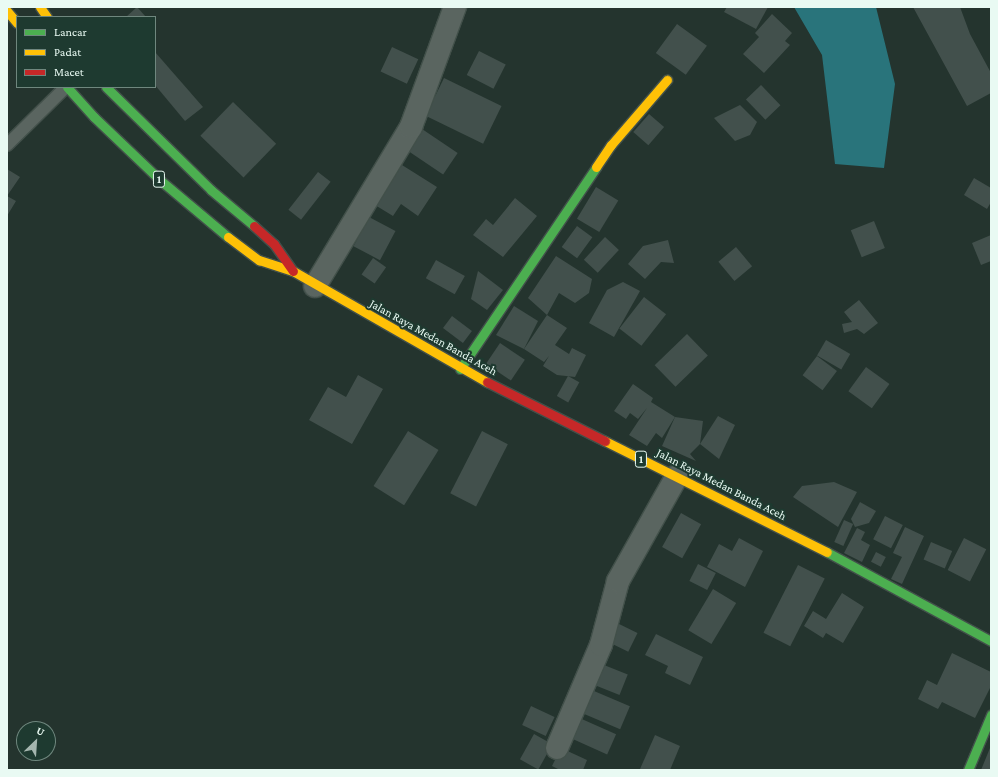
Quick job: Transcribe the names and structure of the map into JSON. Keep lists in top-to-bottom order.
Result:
{
  "streets": {
    "main road": ["1", "Jalan Raya Medan Banda Aceh"]
  },
  "legend": ["Lancar", "Padat", "Macet"],
  "north": "top right"
}
